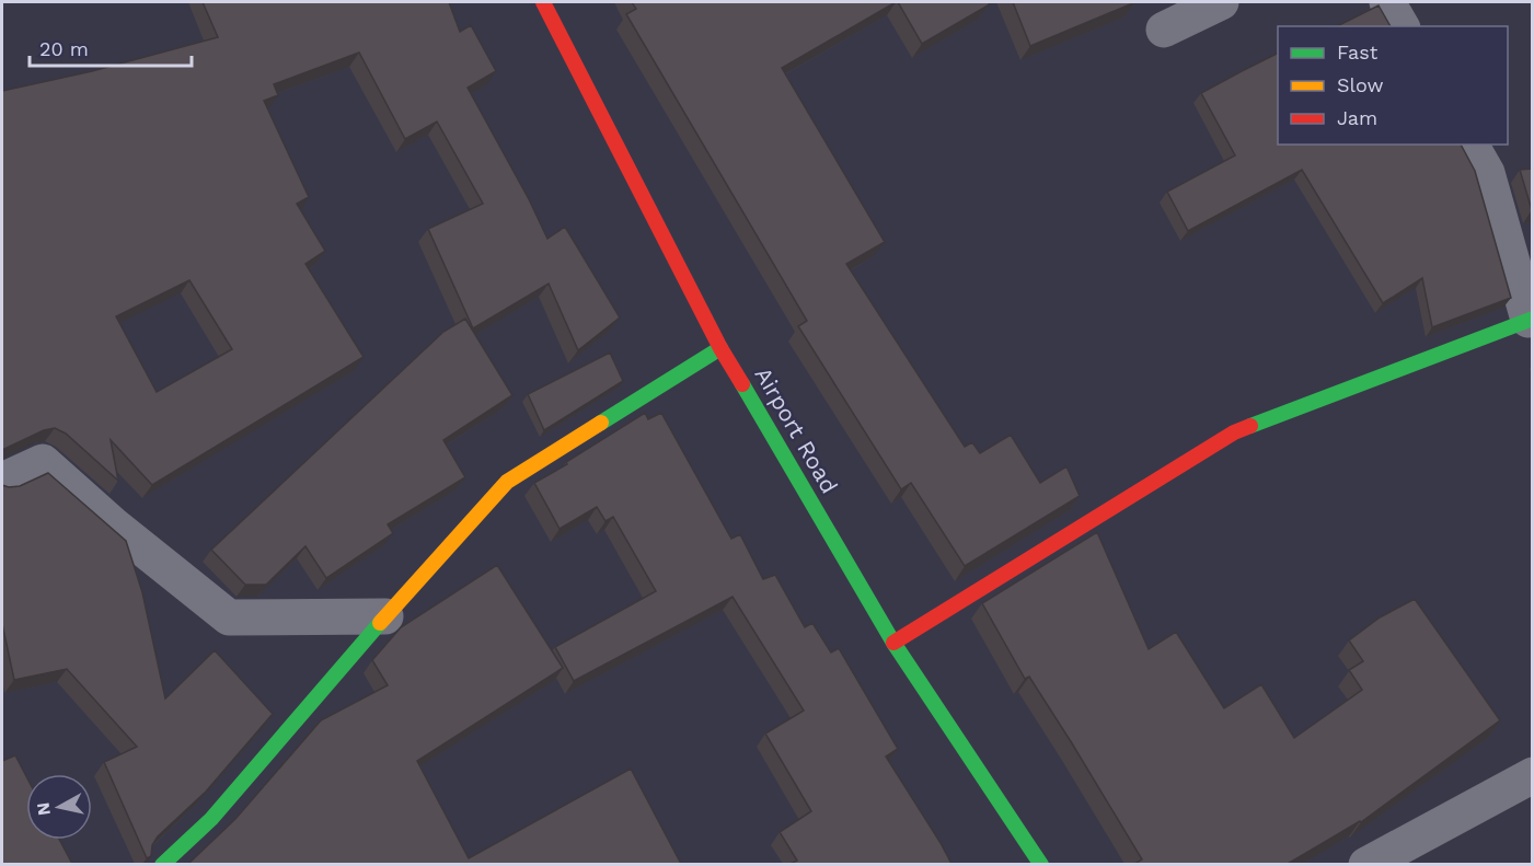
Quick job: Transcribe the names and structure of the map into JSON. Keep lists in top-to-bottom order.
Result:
{
  "streets": {
    "street": ["Airport Road"]
  },
  "legend": ["Fast", "Slow", "Jam"],
  "scale_bar": "20 m",
  "north": "left"
}
